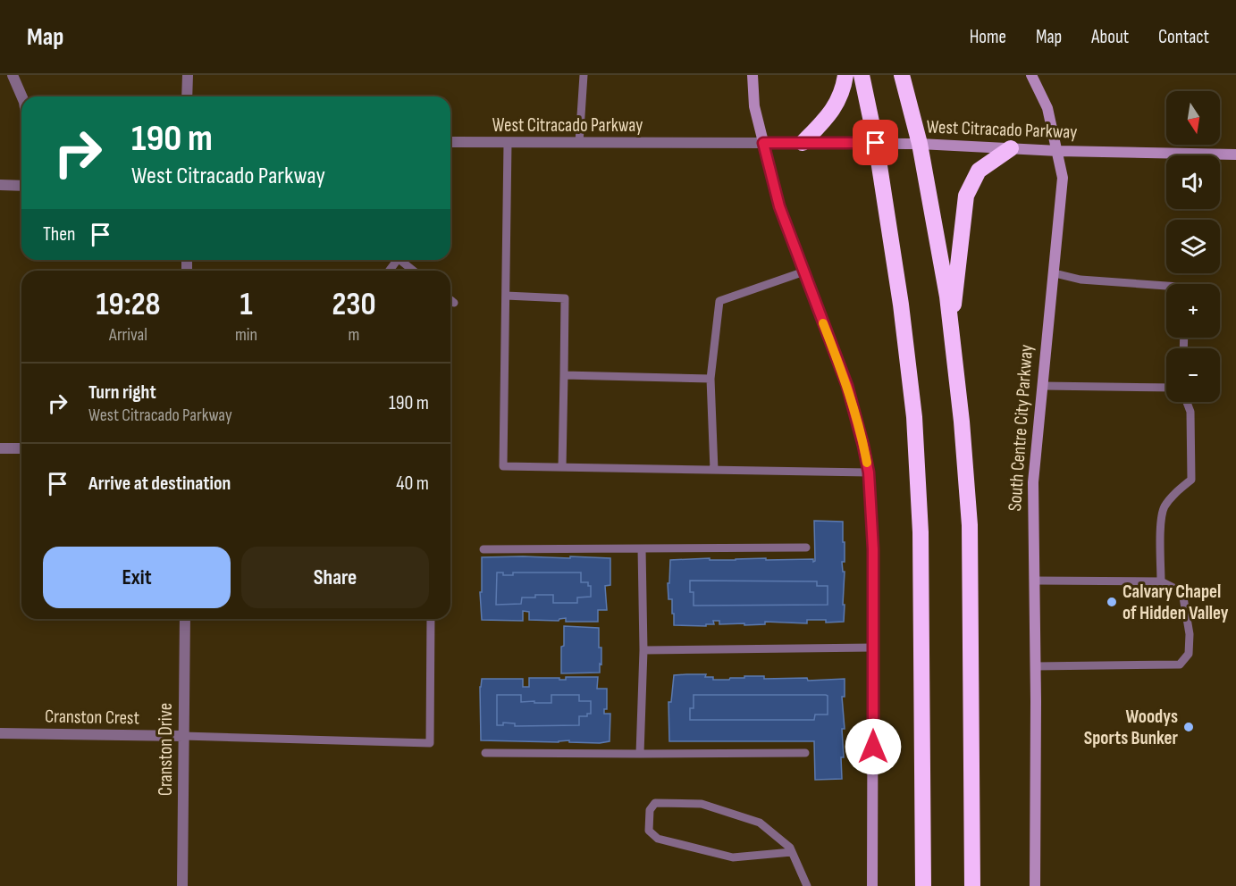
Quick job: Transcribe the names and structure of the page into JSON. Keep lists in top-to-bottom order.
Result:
{
  "streets": {
    "street": [
      "West Citracado Parkway",
      "South Centre City Parkway",
      "Cranston Crest",
      "Cranston Drive"
    ]
  },
  "crossings": [
    ["West Citracado Parkway", "South Centre City Parkway"],
    ["Cranston Crest", "Cranston Drive"]
  ],
  "places": ["Calvary Chapel of Hidden Valley", "Woodys Sports Bunker"],
  "north": "bottom",
  "page": {
    "header": "Map",
    "nav": [
      "Home",
      "Map",
      "About",
      "Contact"
    ],
    "map_buttons": ["+", "−"],
    "turn": ["190 m", "West Citracado Parkway"],
    "then": "Then",
    "eta": [
      "19:28",
      "Arrival",
      "1",
      "min",
      "230",
      "m"
    ],
    "list": [
      {
        "name": "Turn right",
        "note": "West Citracado Parkway",
        "value": "190 m"
      },
      {
        "name": "Arrive at destination",
        "value": "40 m"
      }
    ],
    "buttons": ["Exit", "Share"]
  }
}
